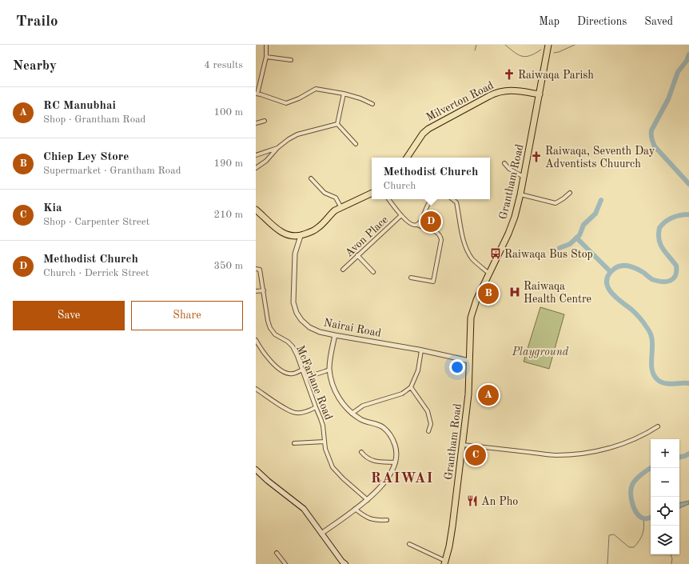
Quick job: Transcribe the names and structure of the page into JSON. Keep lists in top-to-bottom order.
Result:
{
  "streets": {
    "main road": ["Milverton Road", "Grantham Road"],
    "street": ["Avon Place", "Nairai Road", "McFarlane Road"]
  },
  "crossings": [
    ["Milverton Road", "Grantham Road"],
    ["Grantham Road", "Nairai Road"]
  ],
  "districts": ["RAIWAI"],
  "parks": ["Playground"],
  "places": {
    "church": ["Raiwaqa Parish", "Raiwaqa, Seventh Day Adventists Chuurch"],
    "bus stop": ["Raiwaqa Bus Stop"],
    "hospital": ["Raiwaqa Health Centre"],
    "restaurant": ["An Pho"]
  },
  "page": {
    "header": "Trailo",
    "nav": ["Map", "Directions", "Saved"],
    "heading": ["Nearby", "4 results"],
    "list": [
      {
        "mark": "A",
        "name": "RC Manubhai",
        "note": "Shop · Grantham Road",
        "value": "100 m"
      },
      {
        "mark": "B",
        "name": "Chiep Ley Store",
        "note": "Supermarket · Grantham Road",
        "value": "190 m"
      },
      {
        "mark": "C",
        "name": "Kia",
        "note": "Shop · Carpenter Street",
        "value": "210 m"
      },
      {
        "mark": "D",
        "name": "Methodist Church",
        "note": "Church · Derrick Street",
        "value": "350 m"
      }
    ],
    "popup": ["Methodist Church", "Church"],
    "pins": [
      "D",
      "B",
      "A",
      "C"
    ],
    "buttons": ["Save", "Share"],
    "map_buttons": ["+", "−"]
  }
}
